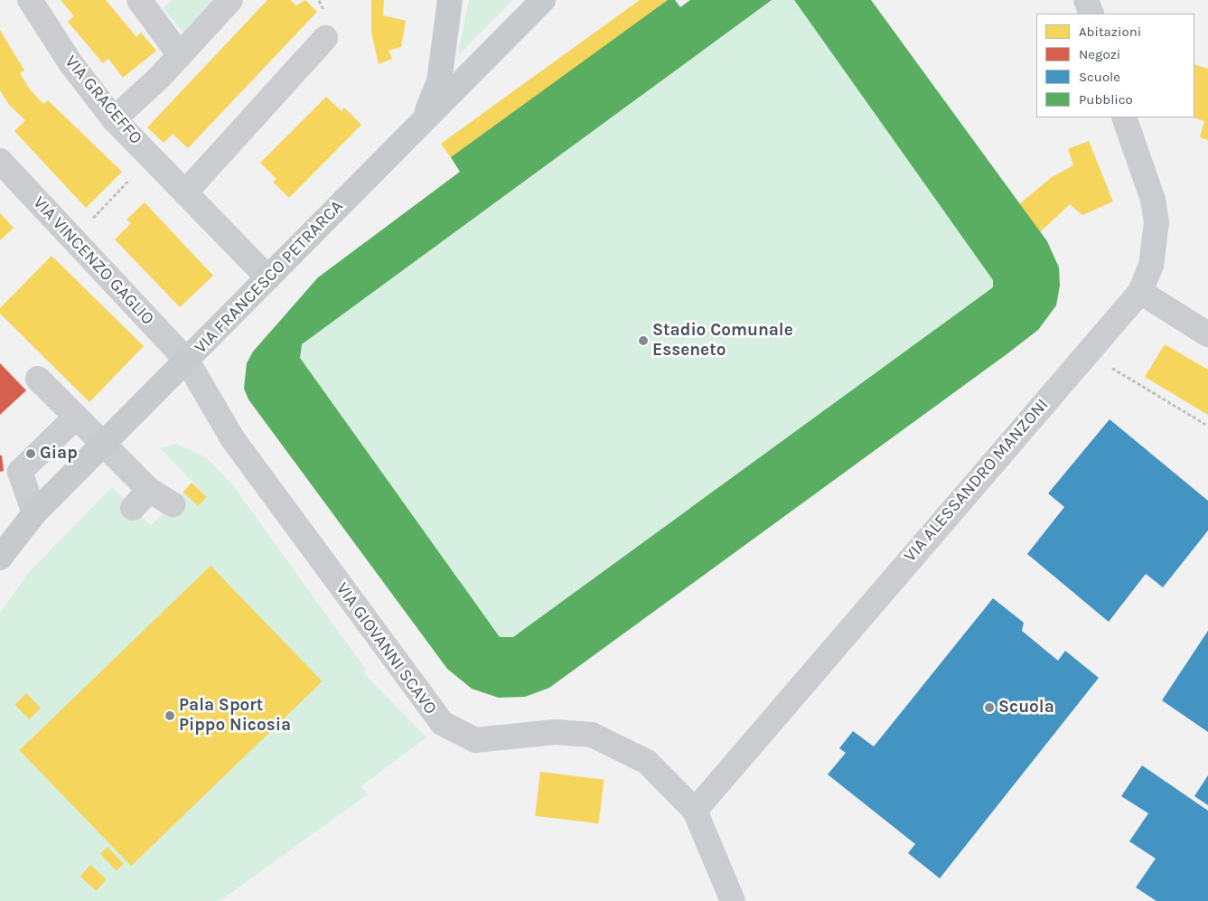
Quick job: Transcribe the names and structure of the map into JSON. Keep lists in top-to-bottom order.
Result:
{
  "streets": {
    "main road": ["VIA FRANCESCO PETRARCA"],
    "street": [
      "VIA GRACEFFO",
      "VIA VINCENZO GAGLIO",
      "VIA ALESSANDRO MANZONI",
      "VIA GIOVANNI SCAVO"
    ]
  },
  "crossings": [
    ["VIA GRACEFFO", "VIA FRANCESCO PETRARCA"],
    ["VIA VINCENZO GAGLIO", "VIA FRANCESCO PETRARCA"],
    ["VIA VINCENZO GAGLIO", "VIA GIOVANNI SCAVO"],
    ["VIA FRANCESCO PETRARCA", "VIA GIOVANNI SCAVO"],
    ["VIA ALESSANDRO MANZONI", "VIA GIOVANNI SCAVO"]
  ],
  "places": [
    "Stadio Comunale Esseneto",
    "Giap",
    "Scuola",
    "Pala Sport Pippo Nicosia"
  ],
  "legend": [
    "Abitazioni",
    "Negozi",
    "Scuole",
    "Pubblico"
  ]
}
